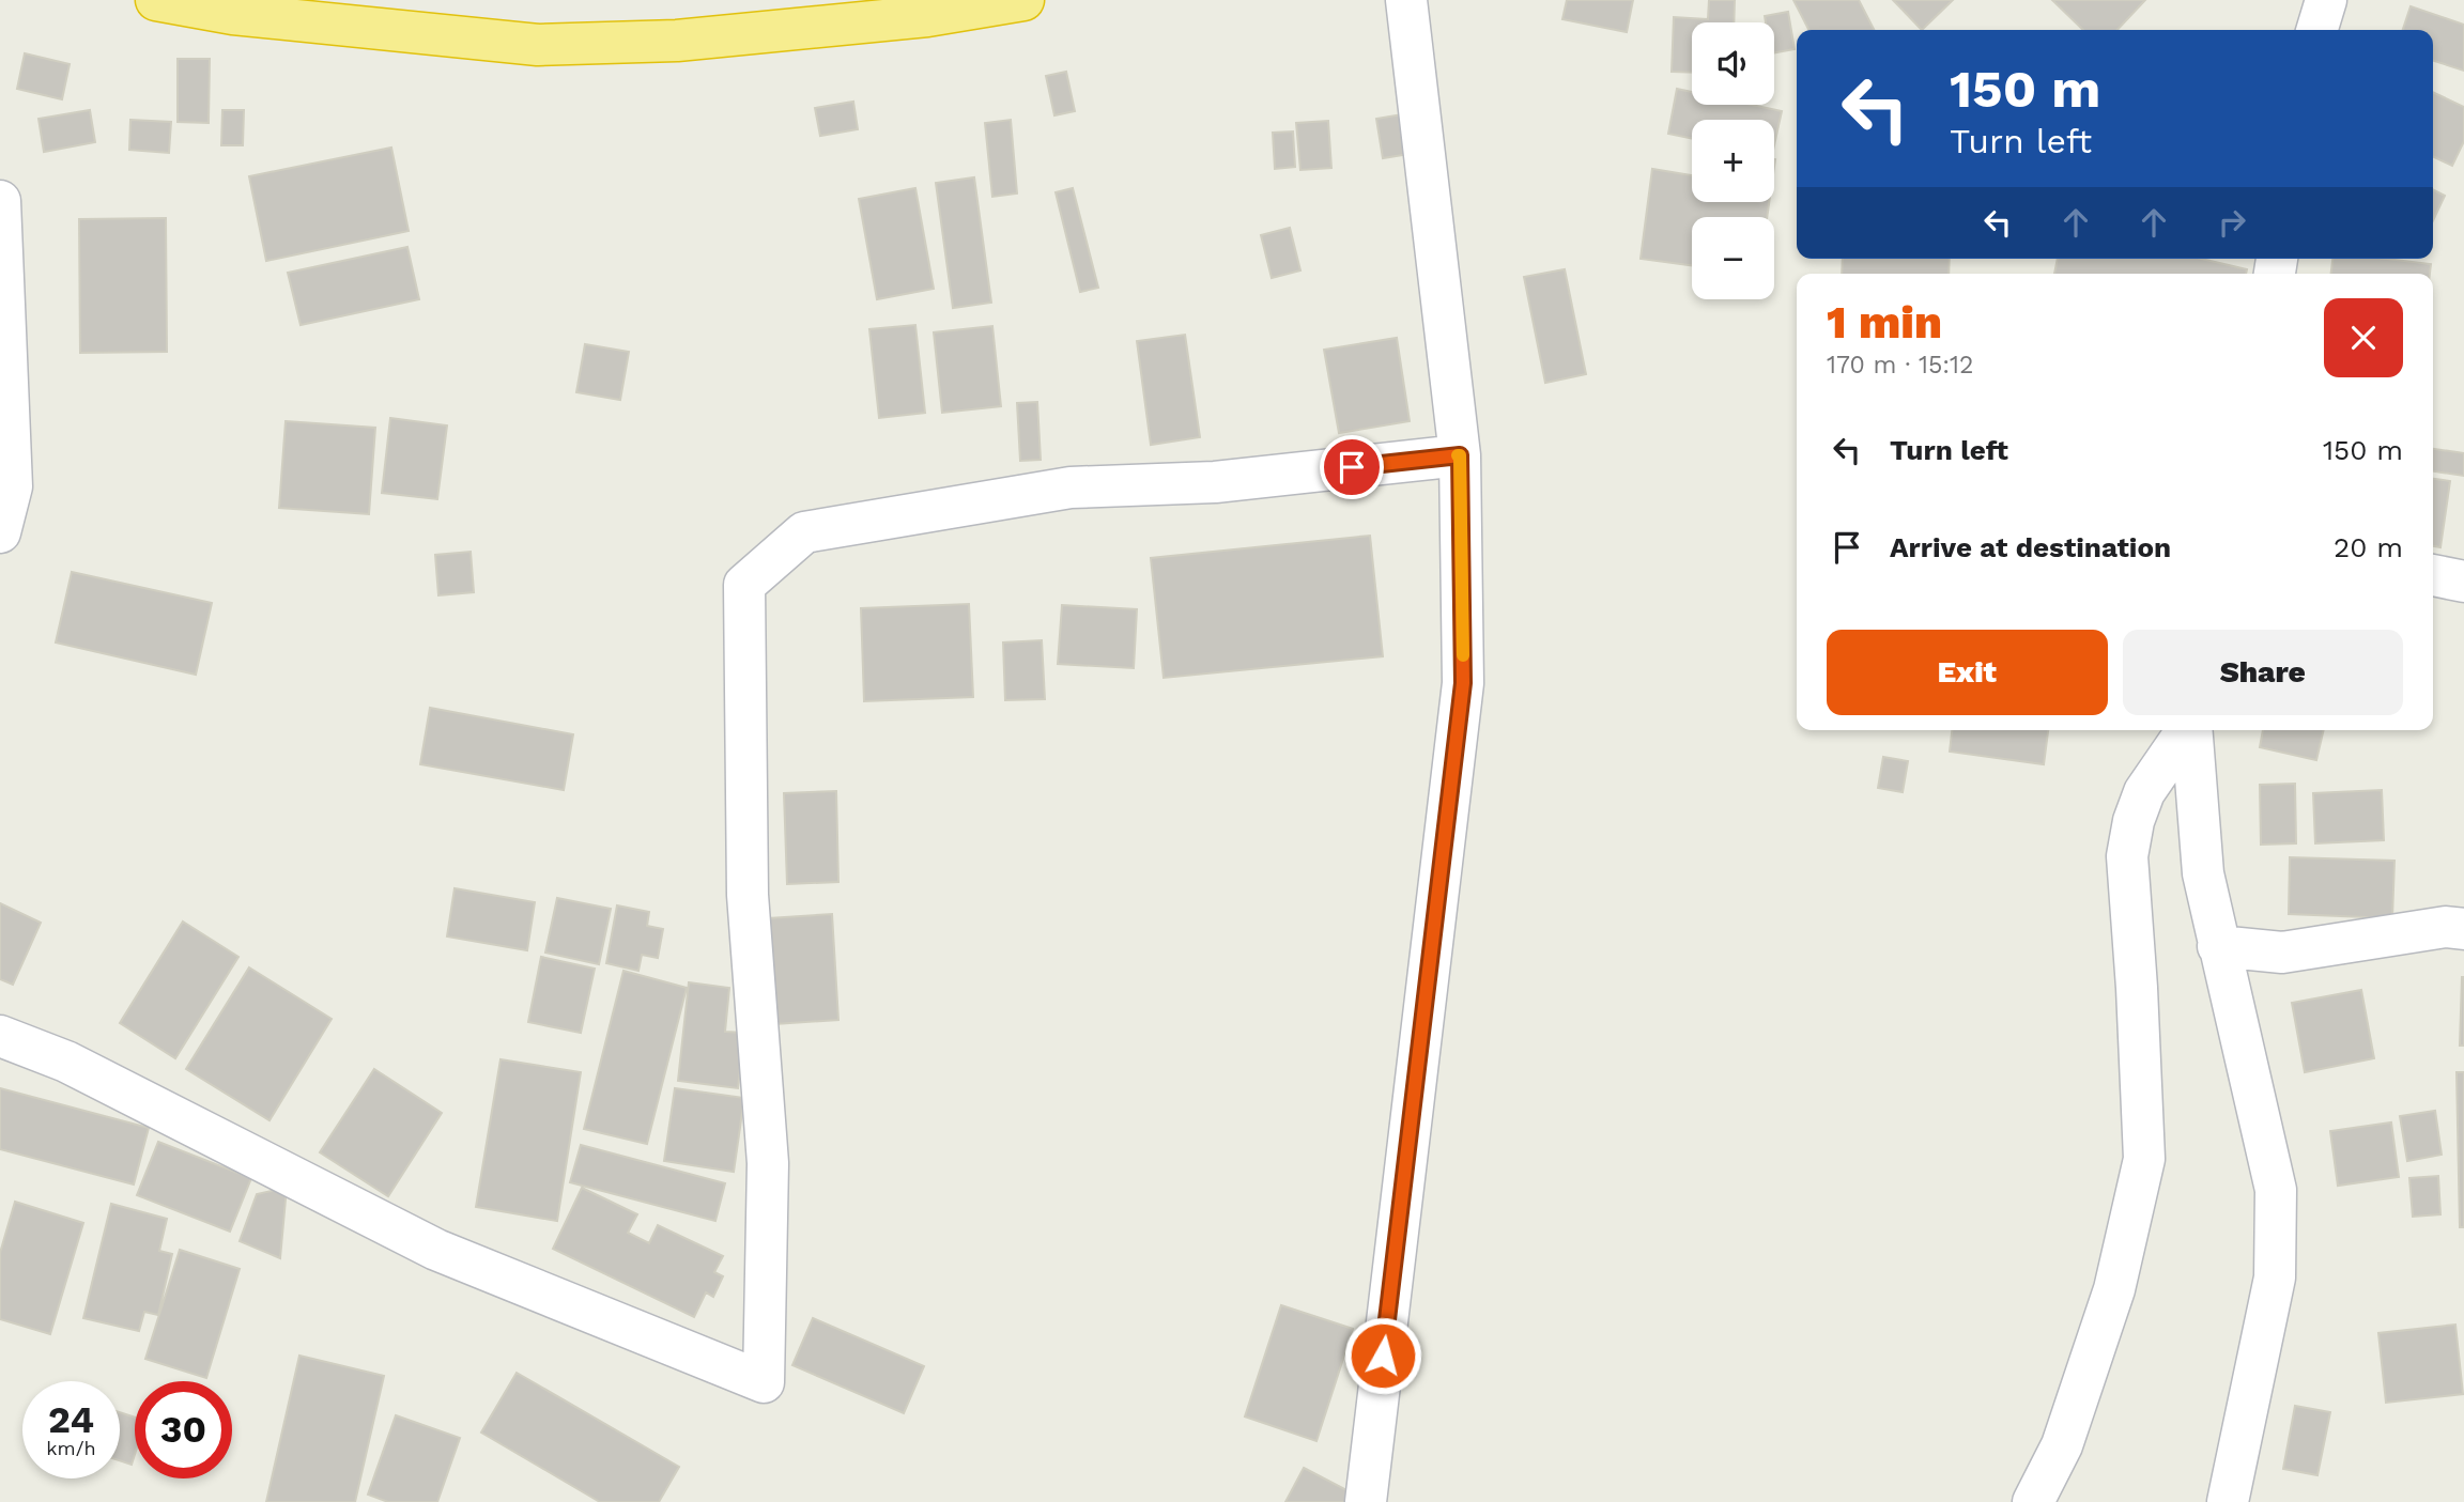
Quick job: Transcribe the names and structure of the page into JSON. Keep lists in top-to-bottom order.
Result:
{
  "page": {
    "map_buttons": ["+", "−"],
    "turn": ["150 m", "Turn left"],
    "heading": ["1 min", "170 m · 15:12"],
    "list": [
      {
        "name": "Turn left",
        "value": "150 m"
      },
      {
        "name": "Arrive at destination",
        "value": "20 m"
      }
    ],
    "buttons": ["Exit", "Share"],
    "speed": "24 km/h",
    "limit": "30"
  }
}
